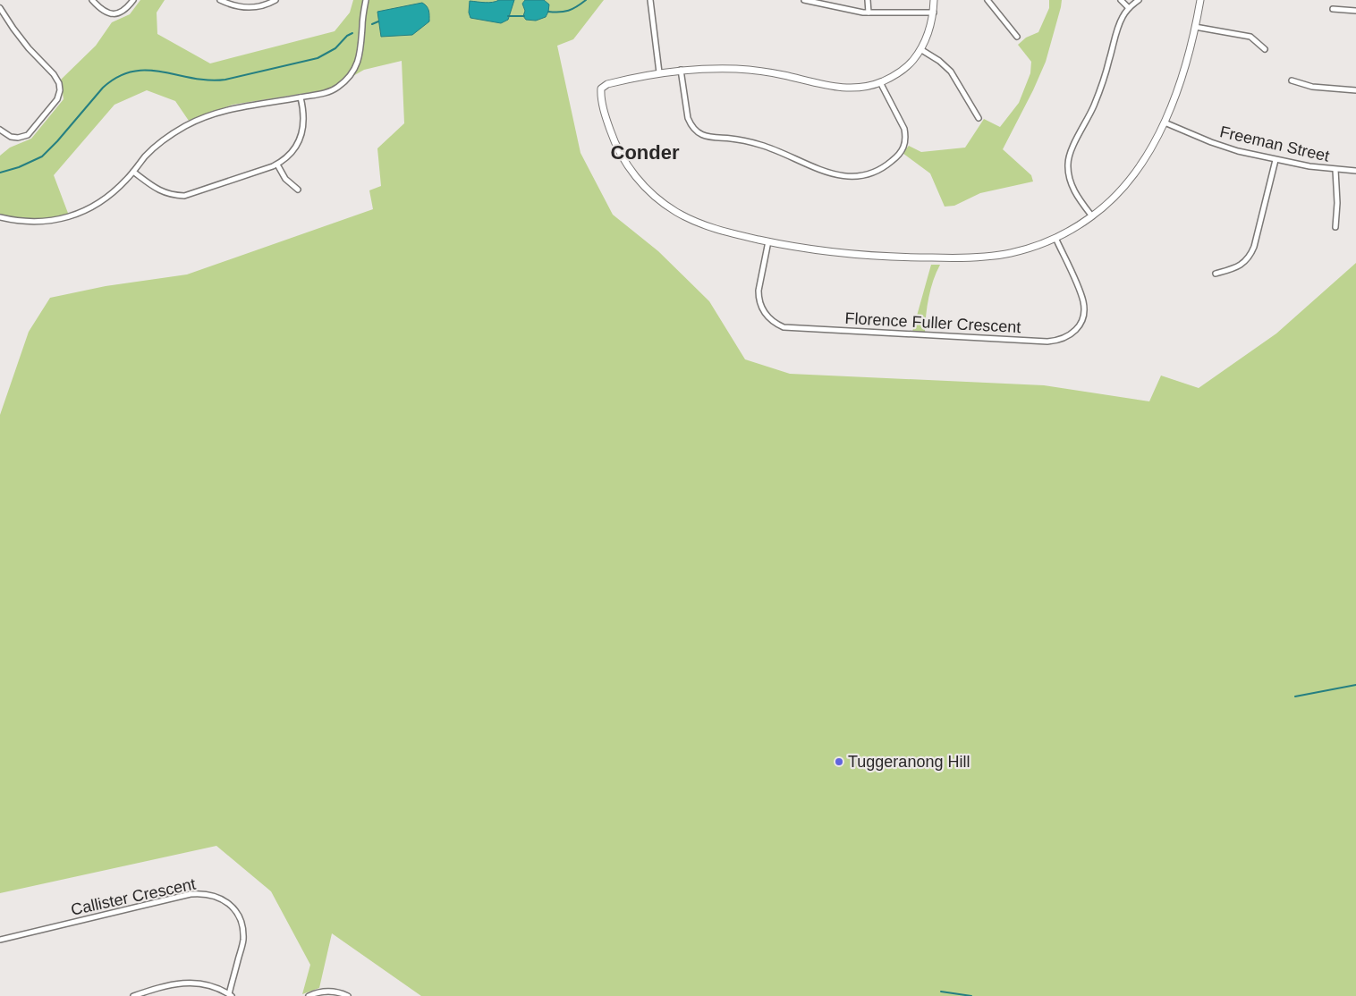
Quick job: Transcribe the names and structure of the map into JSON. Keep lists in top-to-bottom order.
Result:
{
  "streets": {
    "street": ["Freeman Street", "Florence Fuller Crescent", "Callister Crescent"]
  },
  "districts": ["Conder"],
  "places": ["Tuggeranong Hill"]
}
